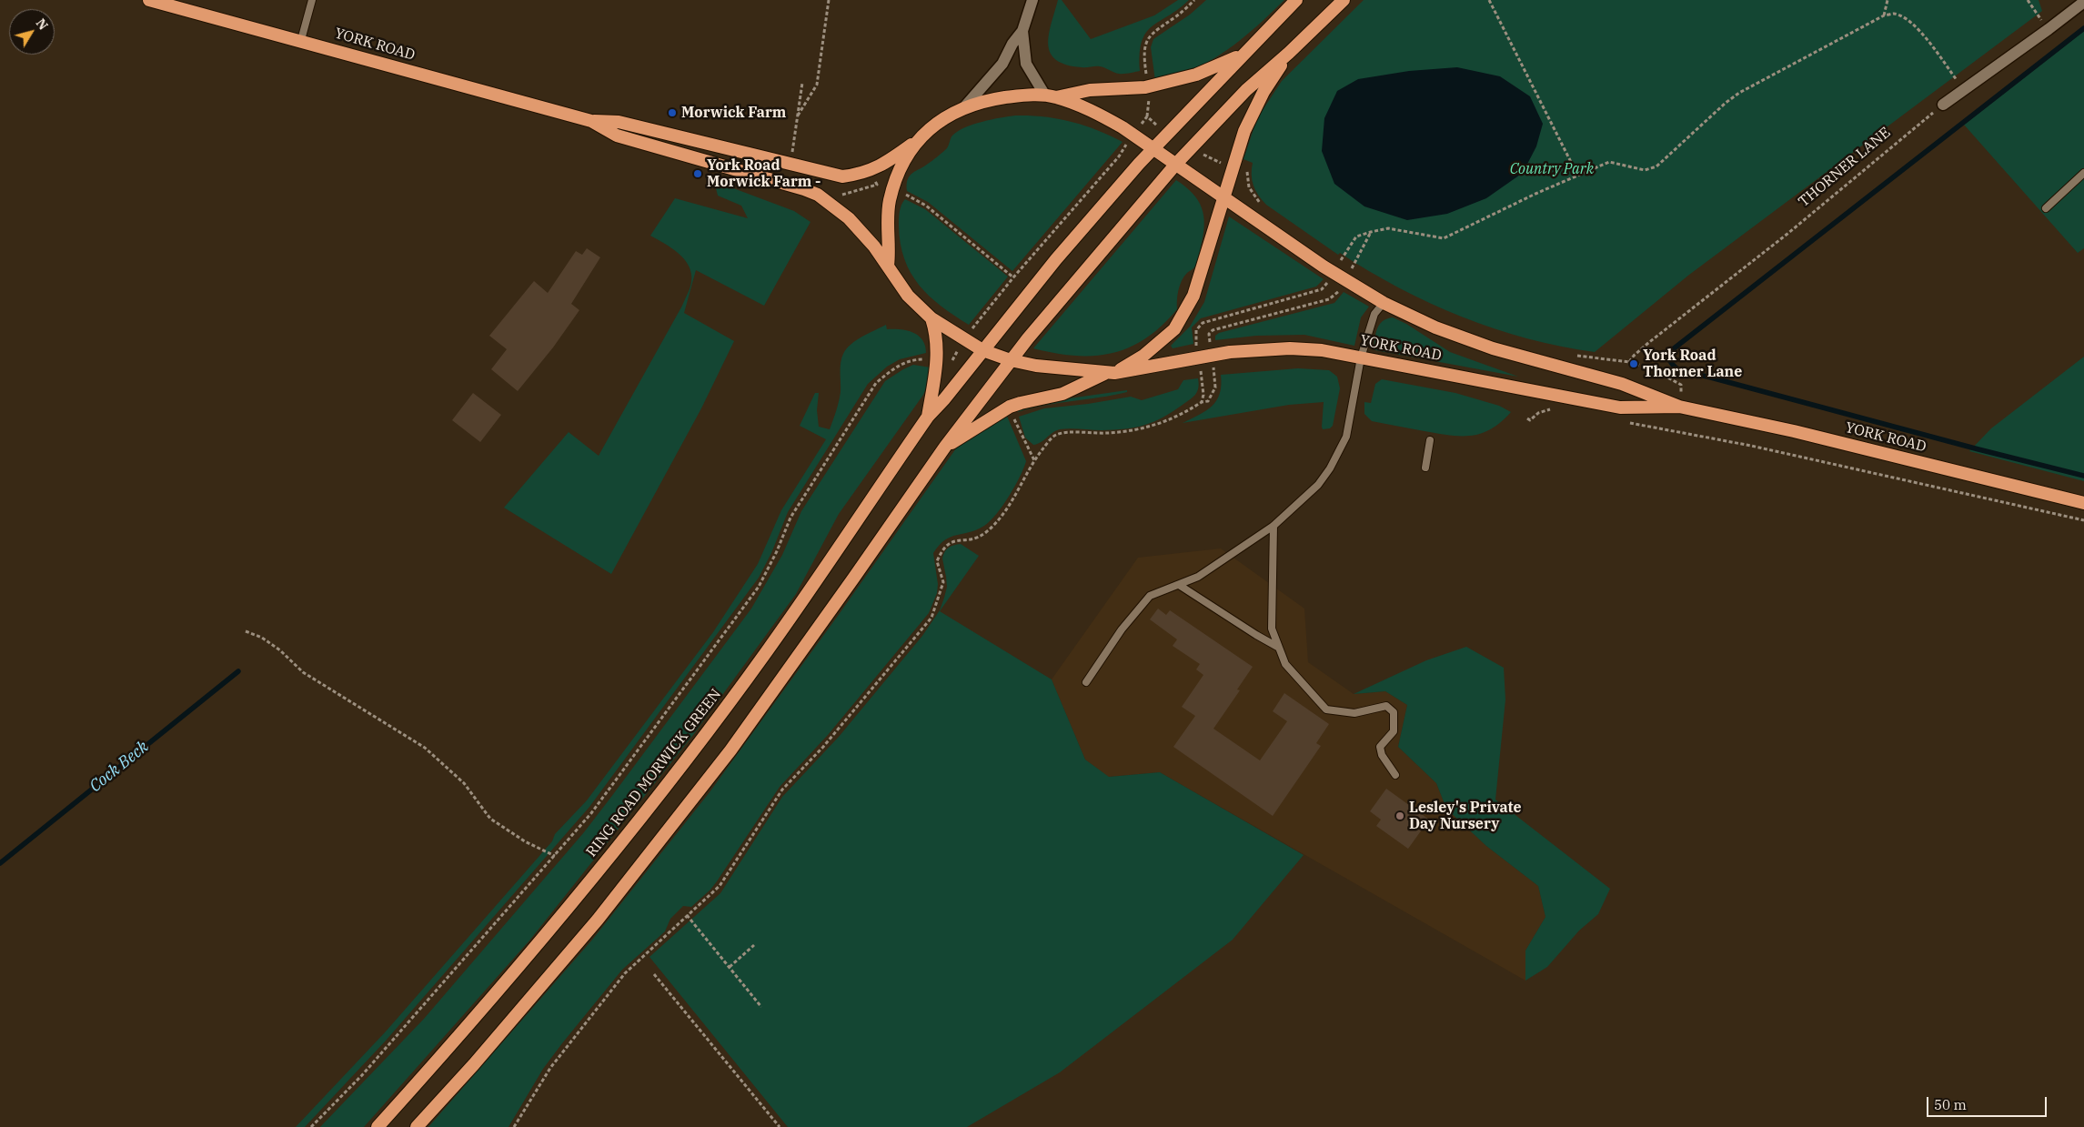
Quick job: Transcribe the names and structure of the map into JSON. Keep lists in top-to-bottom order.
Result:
{
  "streets": {
    "highway": ["YORK ROAD", "RING ROAD MORWICK GREEN"],
    "path": ["THORNER LANE"]
  },
  "crossings": [
    ["YORK ROAD", "RING ROAD MORWICK GREEN"]
  ],
  "water": ["Cock Beck"],
  "parks": ["Country Park"],
  "places": [
    "Morwick Farm",
    "York Road Morwick Farm -",
    "York Road Thorner Lane",
    "Lesley's Private Day Nursery"
  ],
  "scale_bar": "50 m",
  "north": "top right"
}
